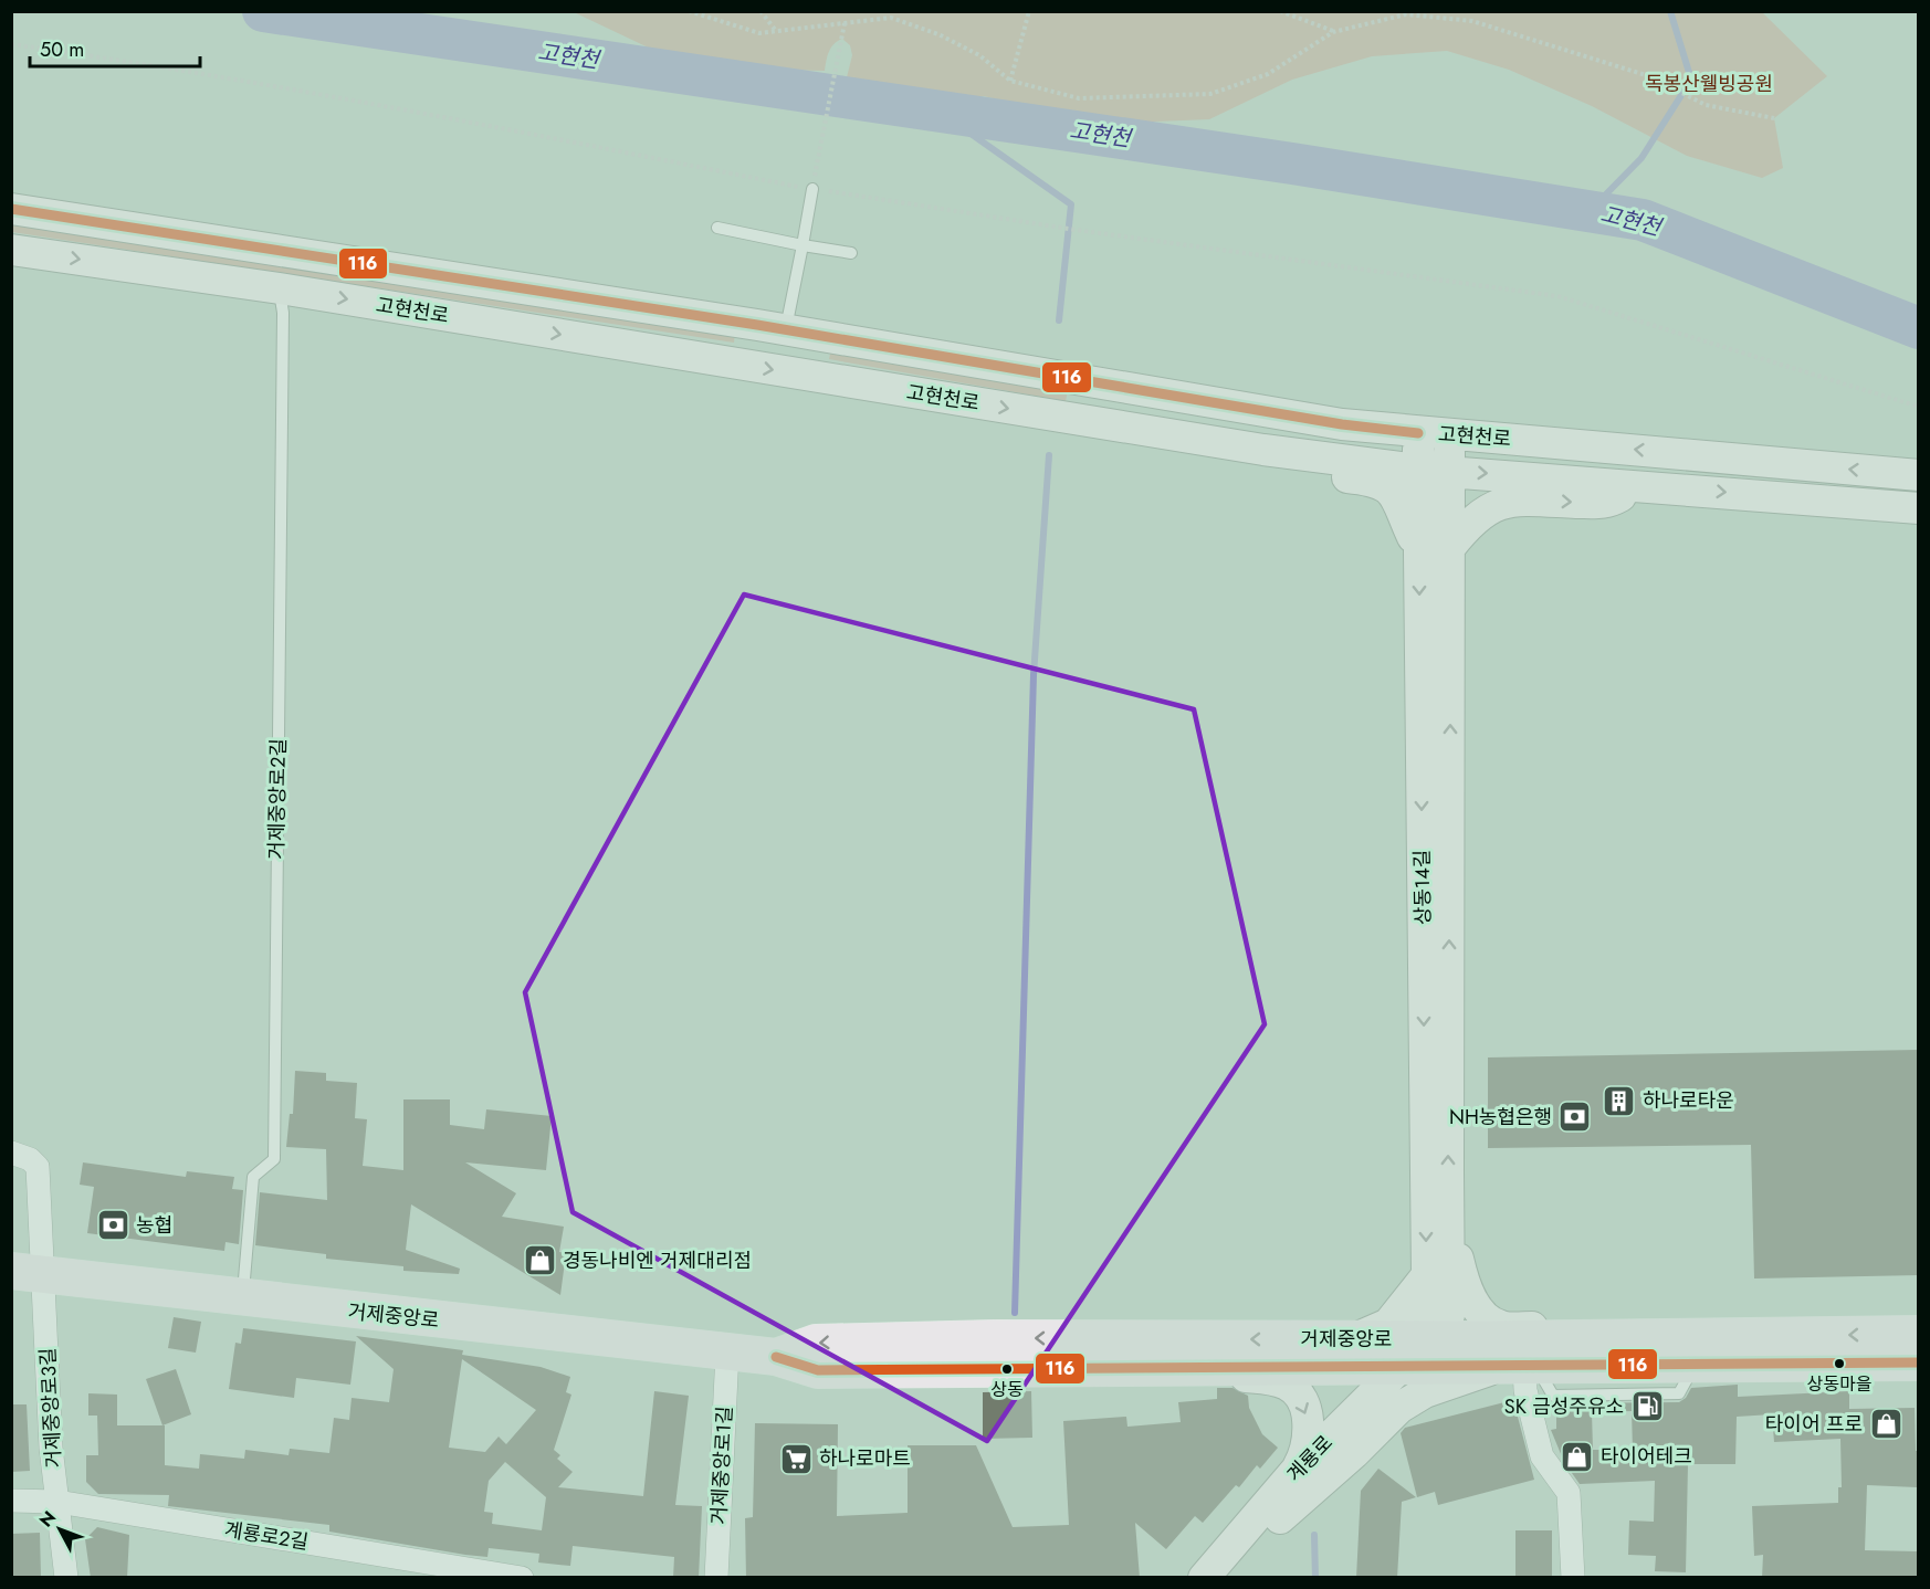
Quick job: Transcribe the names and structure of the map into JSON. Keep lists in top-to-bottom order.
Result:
{
  "streets": {
    "main road": ["거제중앙로"],
    "street": [
      "고현천로",
      "상동14길",
      "거제중앙로3길",
      "계룡로",
      "거제중앙로1길",
      "계룡로2길"
    ],
    "lane": ["거제중앙로2길"]
  },
  "crossings": [
    ["고현천로", "거제중앙로2길"],
    ["고현천로", "상동14길"],
    ["거제중앙로2길", "거제중앙로"],
    ["상동14길", "거제중앙로"],
    ["상동14길", "계룡로"],
    ["거제중앙로", "거제중앙로3길"],
    ["거제중앙로", "계룡로"],
    ["거제중앙로", "거제중앙로1길"],
    ["거제중앙로3길", "계룡로2길"]
  ],
  "water": ["고현천"],
  "parks": ["독봉산웰빙공원"],
  "places": {
    "building": ["하나로타운"],
    "bank": ["NH농협은행", "농협"],
    "shop": ["경동나비엔 거제대리점", "타이어 프로", "타이어테크"],
    "other": ["상동마을", "상동"],
    "fuel station": ["SK 금성주유소"],
    "supermarket": ["하나로마트"]
  },
  "lines": ["transit line 116"],
  "scale_bar": "50 m",
  "north": "top left"
}
